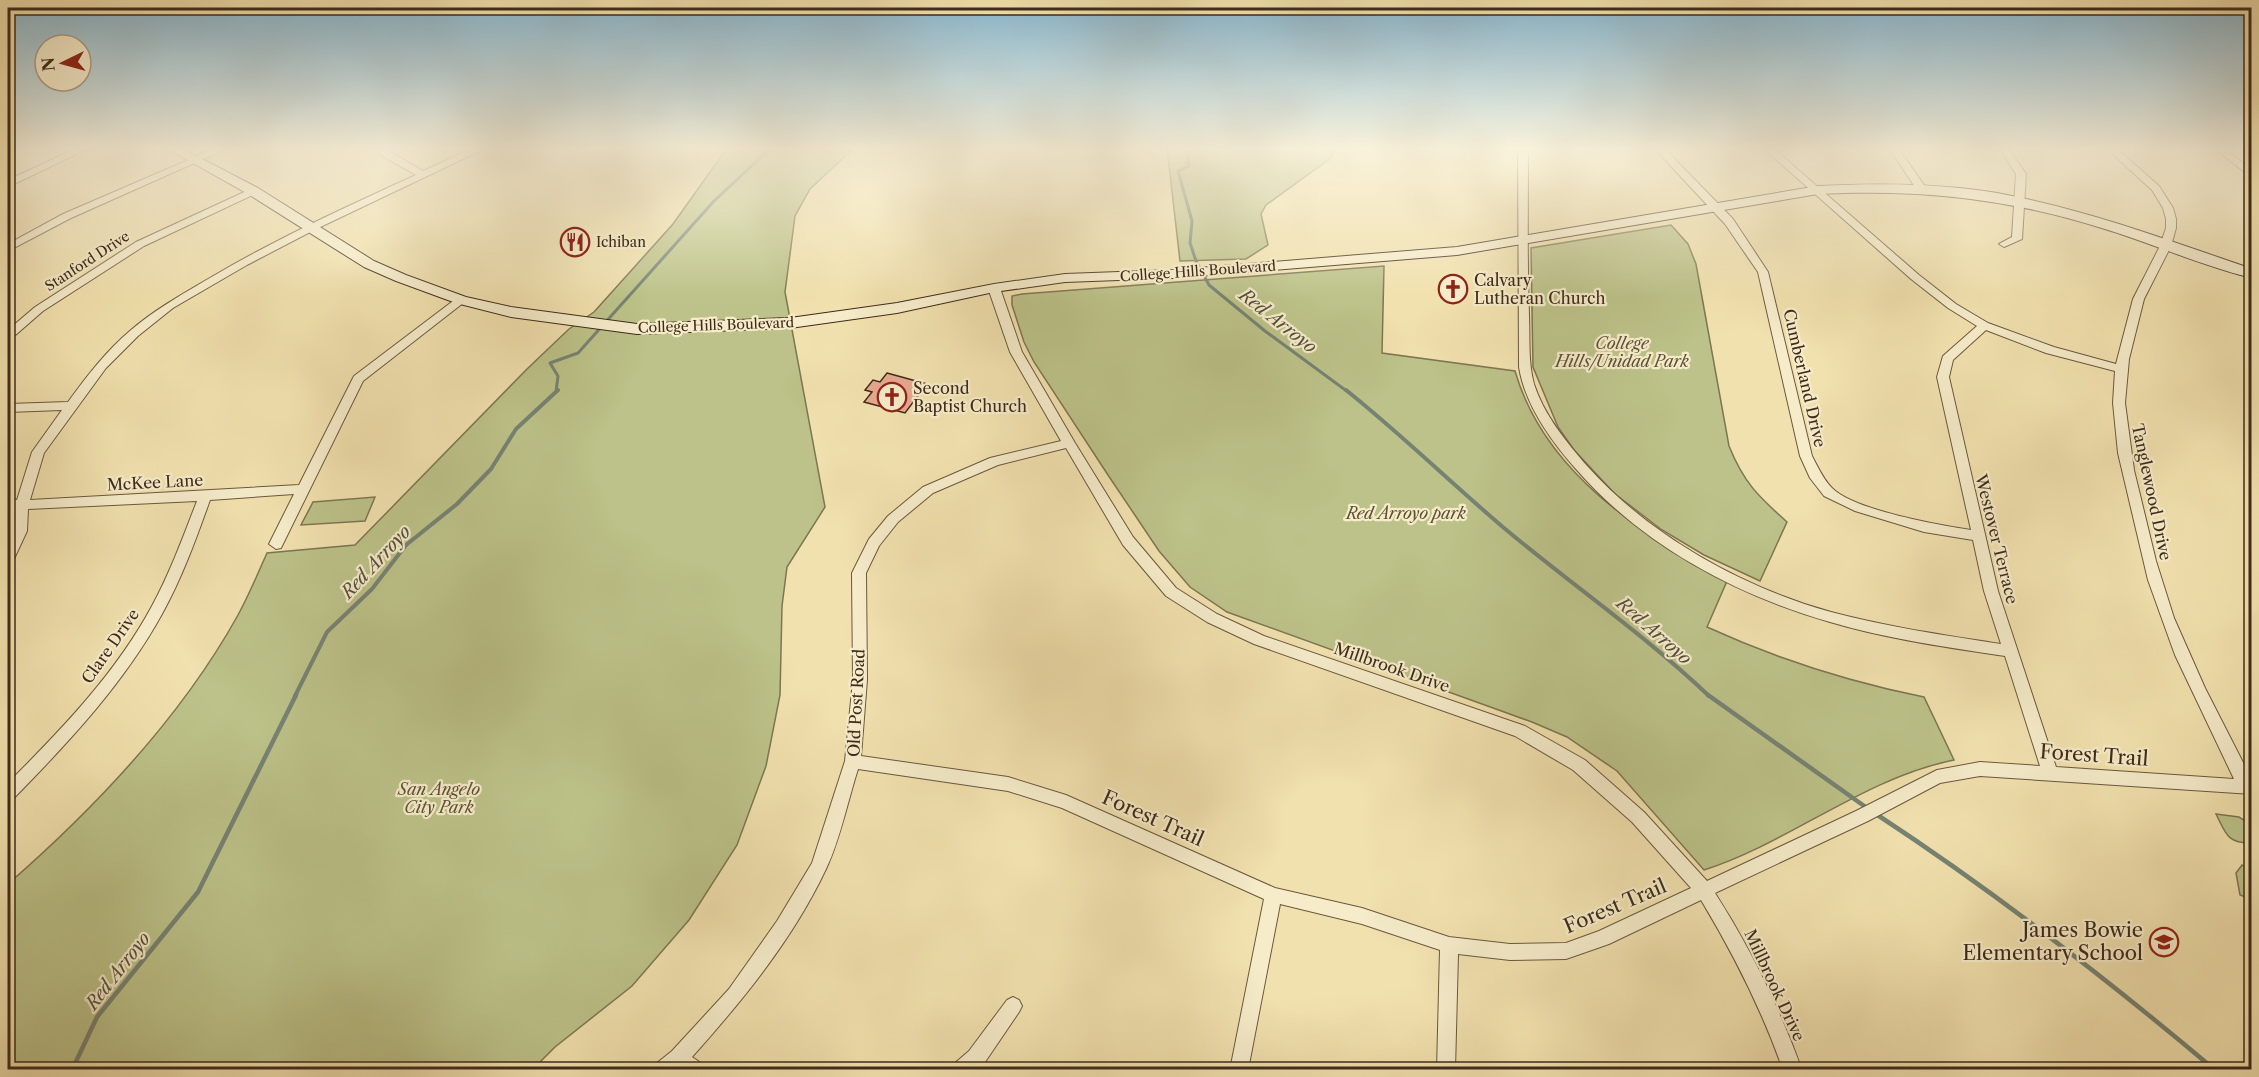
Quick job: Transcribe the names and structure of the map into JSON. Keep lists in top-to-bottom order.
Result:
{
  "streets": {
    "street": [
      "Stanford Drive",
      "College Hills Boulevard",
      "Cumberland Drive",
      "McKee Lane",
      "Tanglewood Drive",
      "Westover Terrace",
      "Clare Drive",
      "Millbrook Drive",
      "Old Post Road",
      "Forest Trail"
    ]
  },
  "crossings": [
    ["College Hills Boulevard", "Cumberland Drive"],
    ["College Hills Boulevard", "Tanglewood Drive"],
    ["College Hills Boulevard", "Millbrook Drive"],
    ["Cumberland Drive", "Westover Terrace"],
    ["McKee Lane", "Clare Drive"],
    ["Tanglewood Drive", "Forest Trail"],
    ["Westover Terrace", "Forest Trail"],
    ["Millbrook Drive", "Old Post Road"],
    ["Millbrook Drive", "Forest Trail"],
    ["Old Post Road", "Forest Trail"]
  ],
  "water": ["Red Arroyo"],
  "parks": ["College Hills/Unidad Park", "Red Arroyo park", "San Angelo City Park"],
  "places": {
    "restaurant": ["Ichiban"],
    "church": ["Calvary Lutheran Church", "Second Baptist Church"],
    "school or university": ["James Bowie Elementary School"]
  },
  "north": "left"
}
